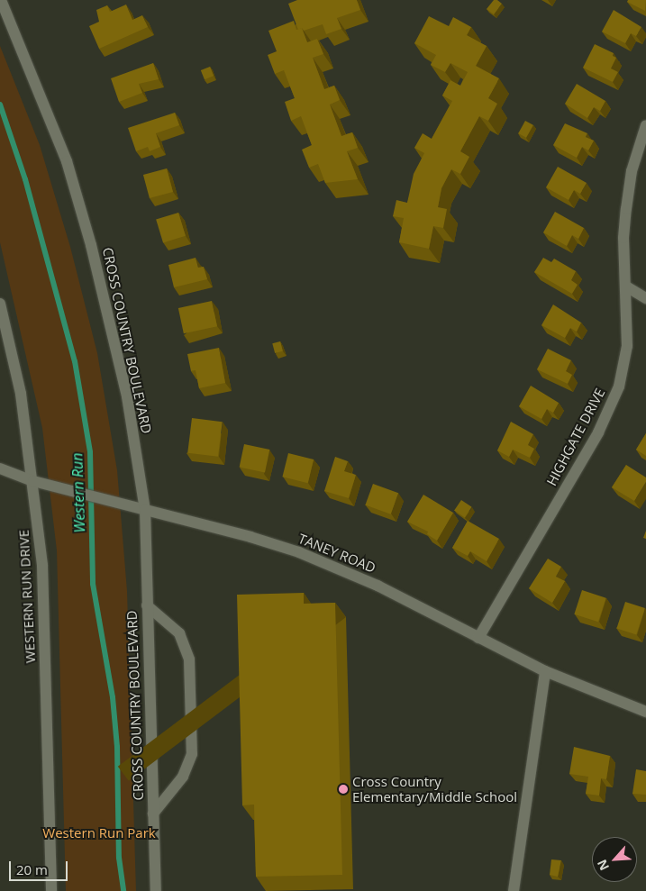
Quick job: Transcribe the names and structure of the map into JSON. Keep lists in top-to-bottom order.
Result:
{
  "streets": {
    "street": [
      "CROSS COUNTRY BOULEVARD",
      "HIGHGATE DRIVE",
      "TANEY ROAD",
      "WESTERN RUN DRIVE"
    ]
  },
  "crossings": [
    ["CROSS COUNTRY BOULEVARD", "TANEY ROAD"],
    ["HIGHGATE DRIVE", "TANEY ROAD"],
    ["TANEY ROAD", "WESTERN RUN DRIVE"]
  ],
  "water": ["Western Run"],
  "parks": ["Western Run Park"],
  "places": ["Cross Country Elementary/Middle School"],
  "scale_bar": "20 m",
  "north": "bottom left"
}
